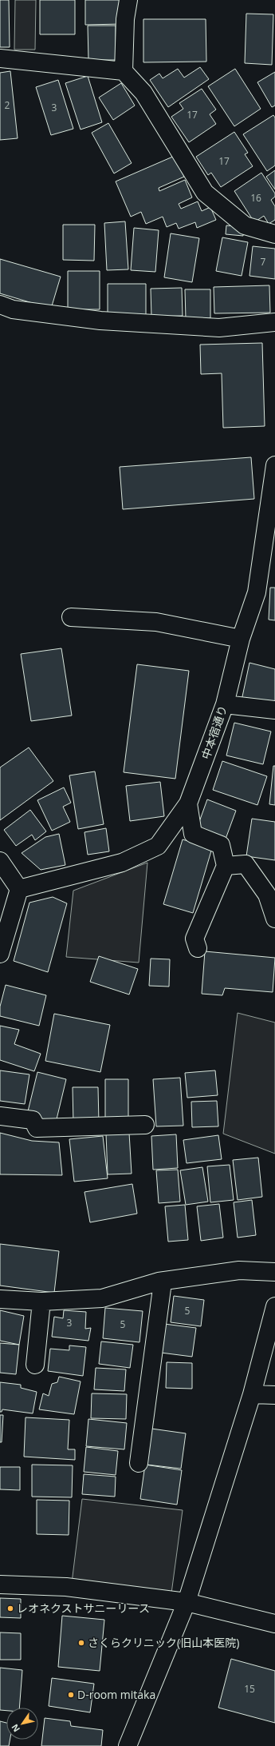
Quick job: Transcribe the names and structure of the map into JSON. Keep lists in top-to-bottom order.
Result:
{
  "streets": {
    "street": ["中本宿通り"]
  },
  "places": ["レオネクストサニーリース", "さくらクリニック(旧山本医院)", "D-room mitaka"],
  "house_numbers": [
    "2",
    "3",
    "17",
    "17",
    "16",
    "7",
    "5",
    "3",
    "5",
    "15"
  ],
  "north": "bottom left"
}
